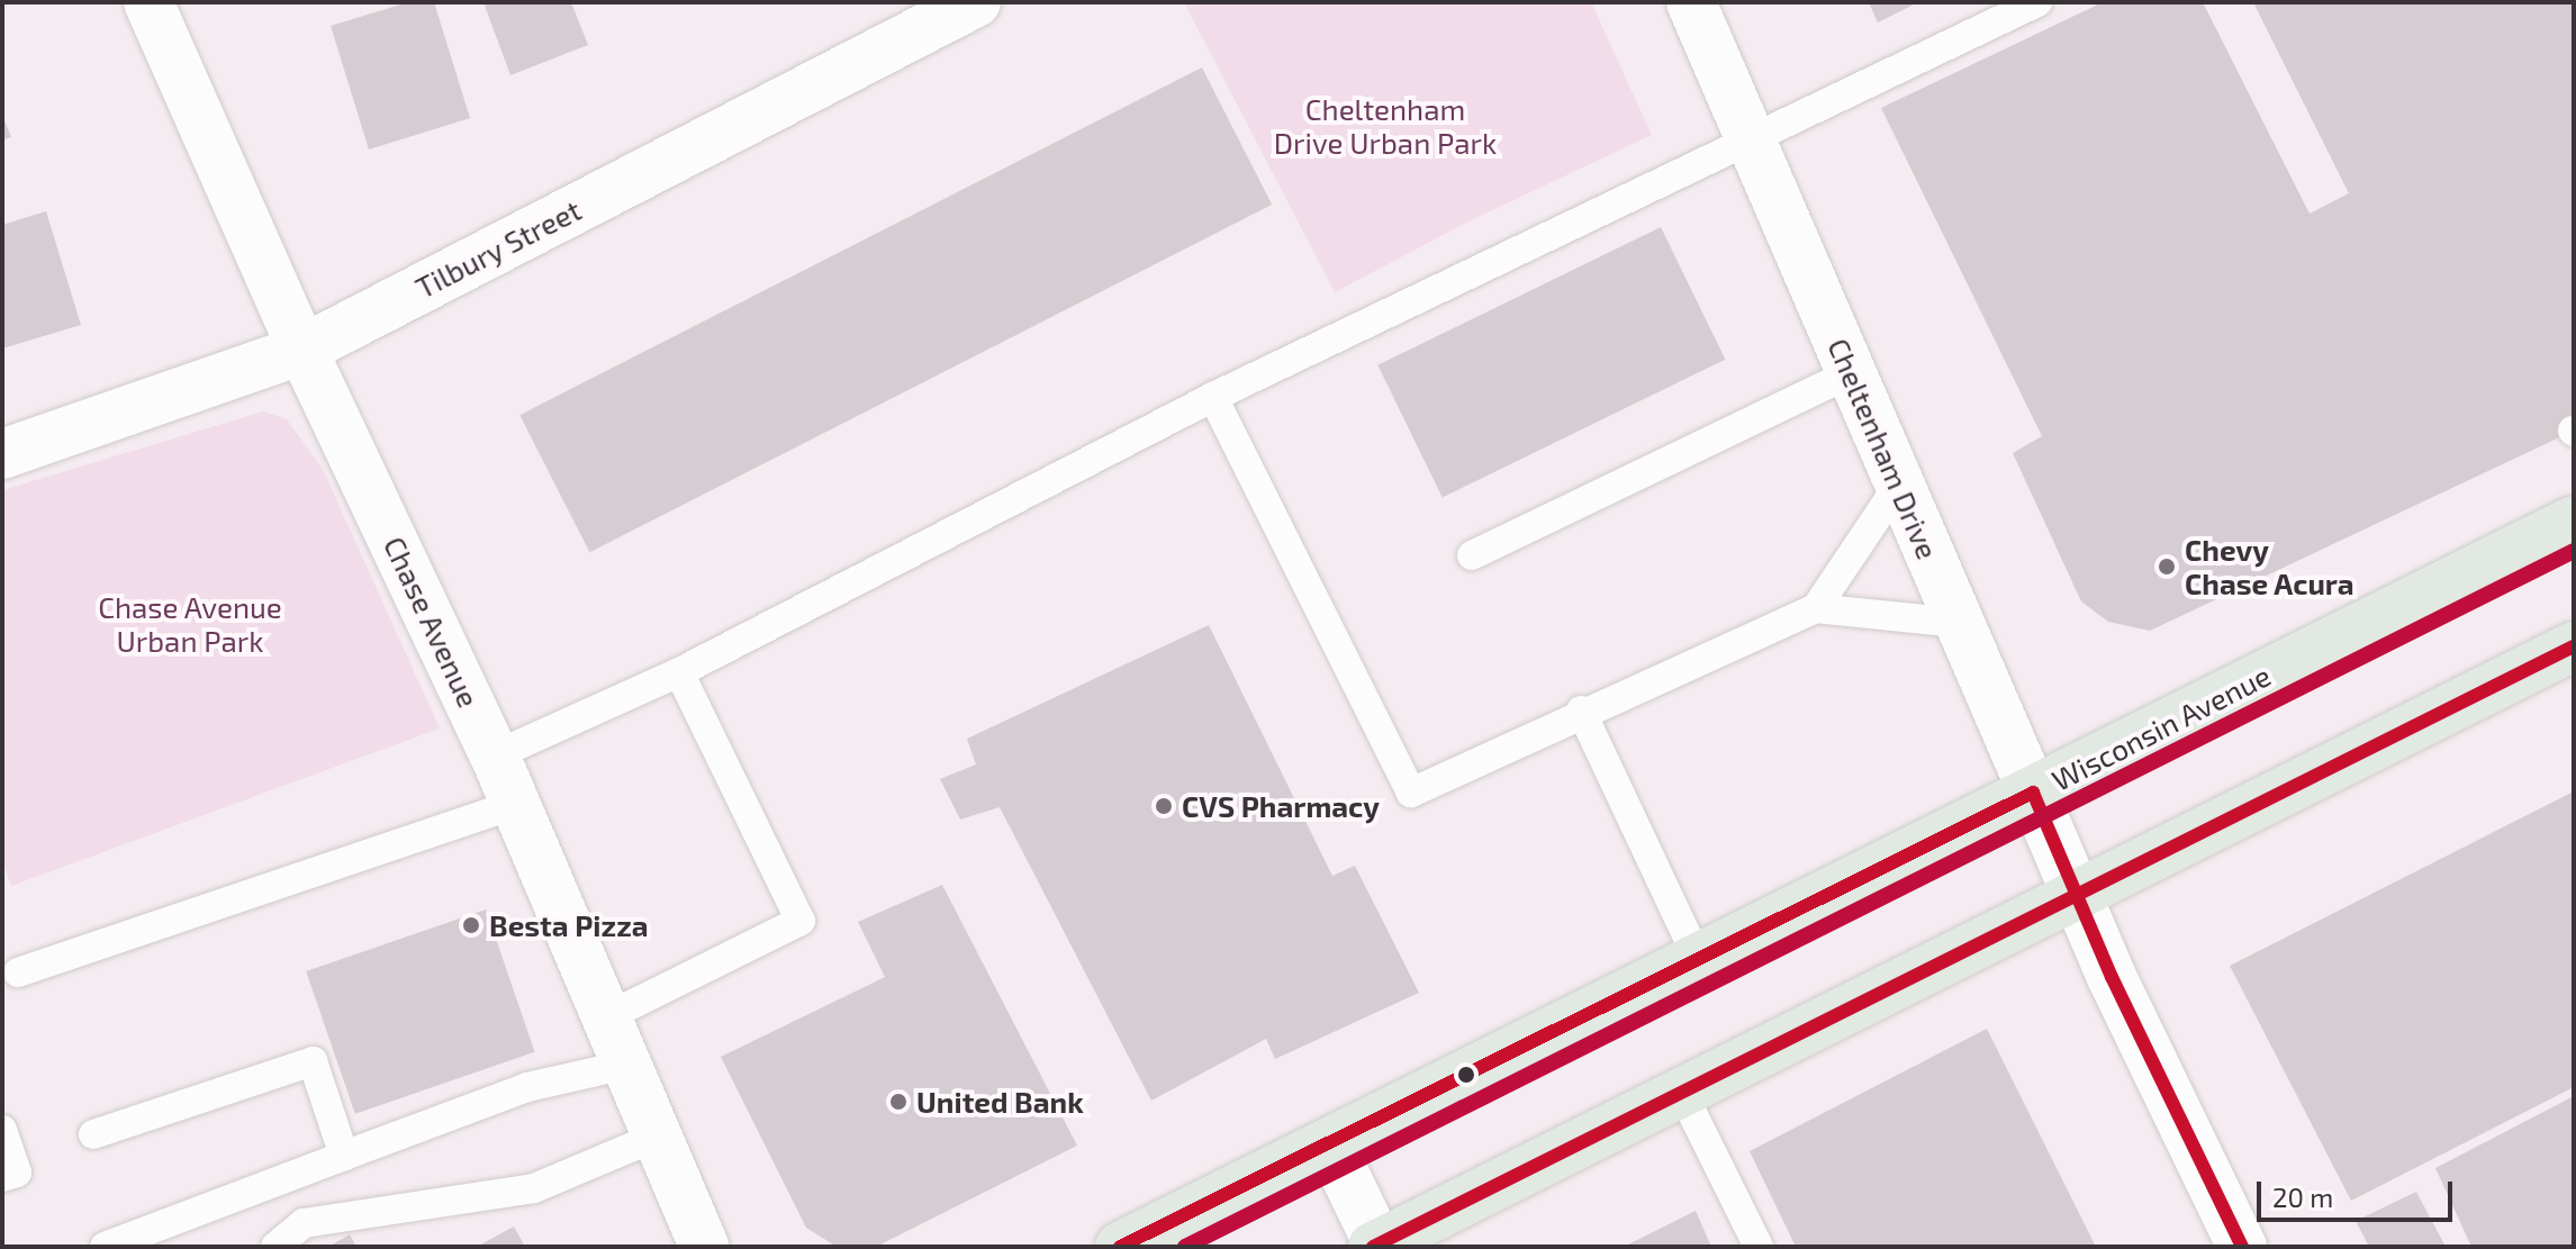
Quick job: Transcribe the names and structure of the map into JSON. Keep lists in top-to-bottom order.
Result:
{
  "streets": {
    "main road": ["Wisconsin Avenue"],
    "street": ["Tilbury Street", "Cheltenham Drive", "Chase Avenue"]
  },
  "crossings": [
    ["Tilbury Street", "Chase Avenue"],
    ["Cheltenham Drive", "Wisconsin Avenue"]
  ],
  "parks": ["Cheltenham Drive Urban Park", "Chase Avenue Urban Park"],
  "places": [
    "Chevy Chase Acura",
    "CVS Pharmacy",
    "Besta Pizza",
    "United Bank"
  ],
  "scale_bar": "20 m"
}
